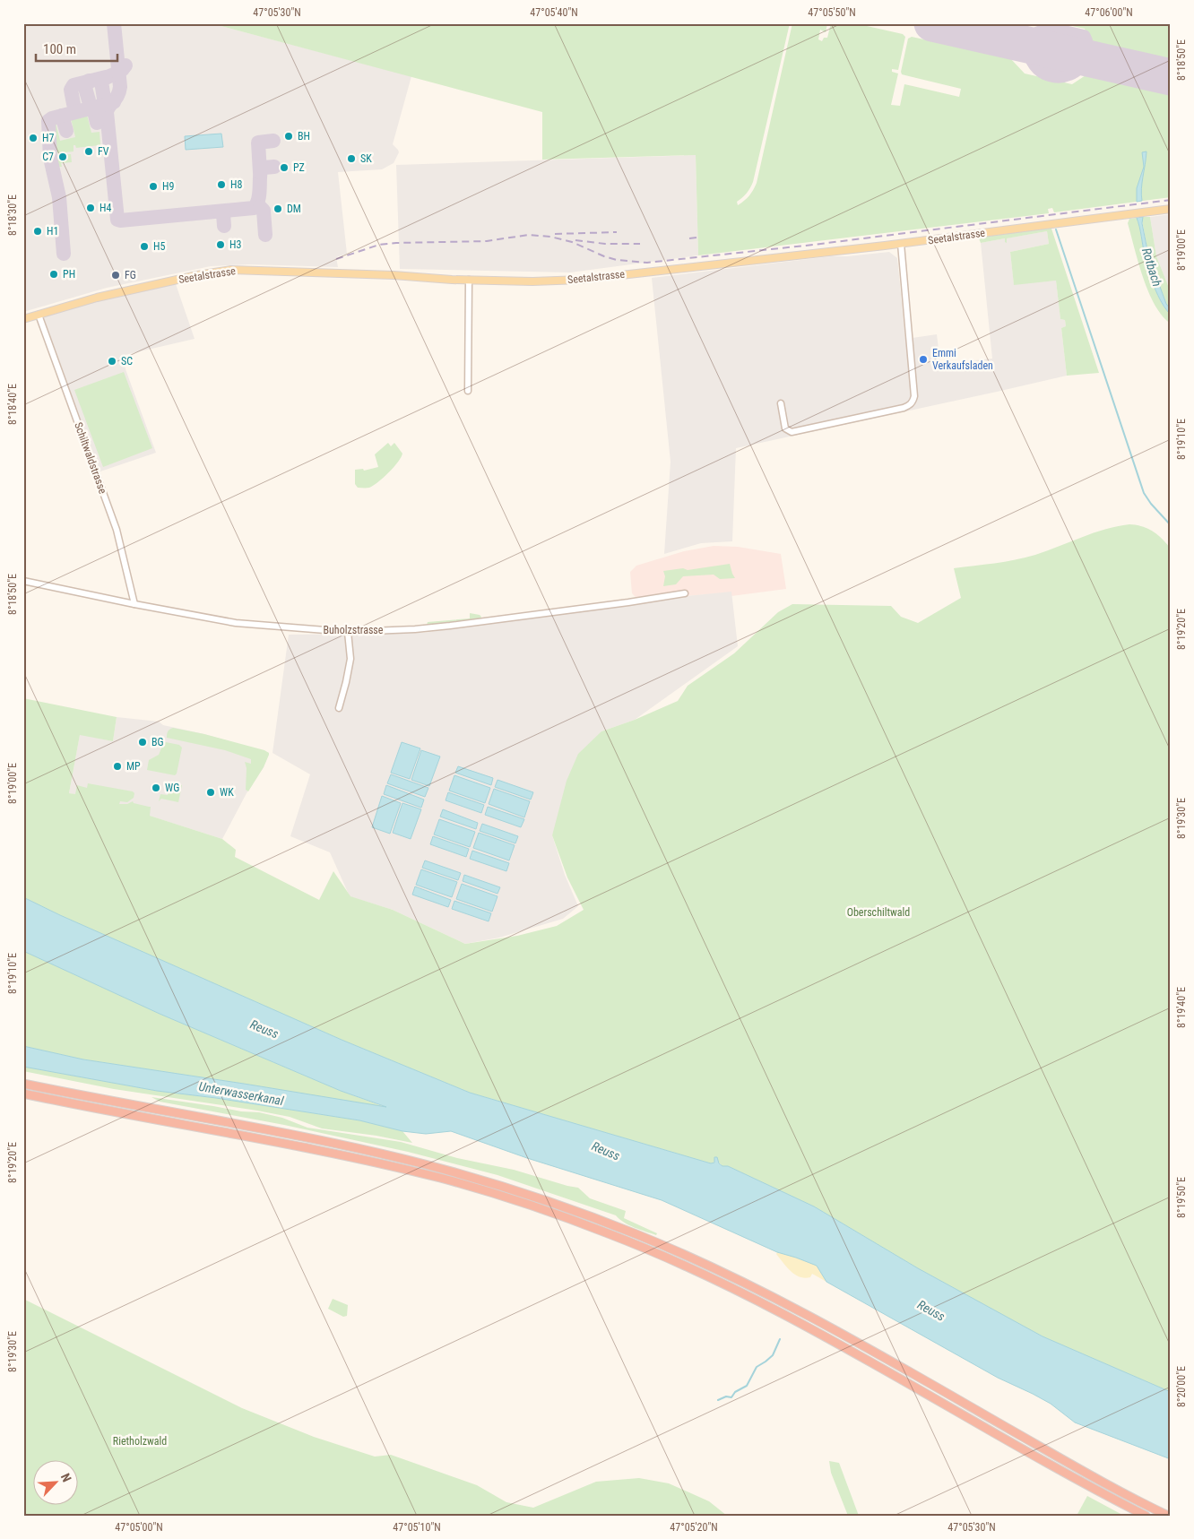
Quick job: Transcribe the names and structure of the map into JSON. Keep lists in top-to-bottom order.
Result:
{
  "streets": {
    "main road": ["Seetalstrasse"],
    "street": ["Schiltwaldstrasse", "Buholzstrasse"]
  },
  "crossings": [
    ["Seetalstrasse", "Schiltwaldstrasse"],
    ["Schiltwaldstrasse", "Buholzstrasse"]
  ],
  "water": ["Rotbach", "Reuss", "Unterwasserkanal"],
  "parks": ["Oberschiltwald", "Rietholzwald"],
  "places": [
    "BH",
    "H7",
    "FV",
    "C7",
    "SK",
    "PZ",
    "H8",
    "H9",
    "H4",
    "DM",
    "H1",
    "H3",
    "H5",
    "PH",
    "FG",
    "Emmi Verkaufsladen",
    "SC",
    "BG",
    "MP",
    "WG",
    "WK"
  ],
  "scale_bar": "100 m",
  "north": "top right",
  "coordinates": [
    "47°05'30\"N",
    "47°05'40\"N",
    "47°05'50\"N",
    "47°06'00\"N",
    "8°18'50\"E",
    "8°18'30\"E",
    "8°19'00\"E",
    "8°18'40\"E",
    "8°19'10\"E",
    "8°19'20\"E",
    "8°19'30\"E",
    "8°19'40\"E",
    "8°19'50\"E",
    "8°20'00\"E",
    "47°05'00\"N",
    "47°05'10\"N",
    "47°05'20\"N"
  ]
}
